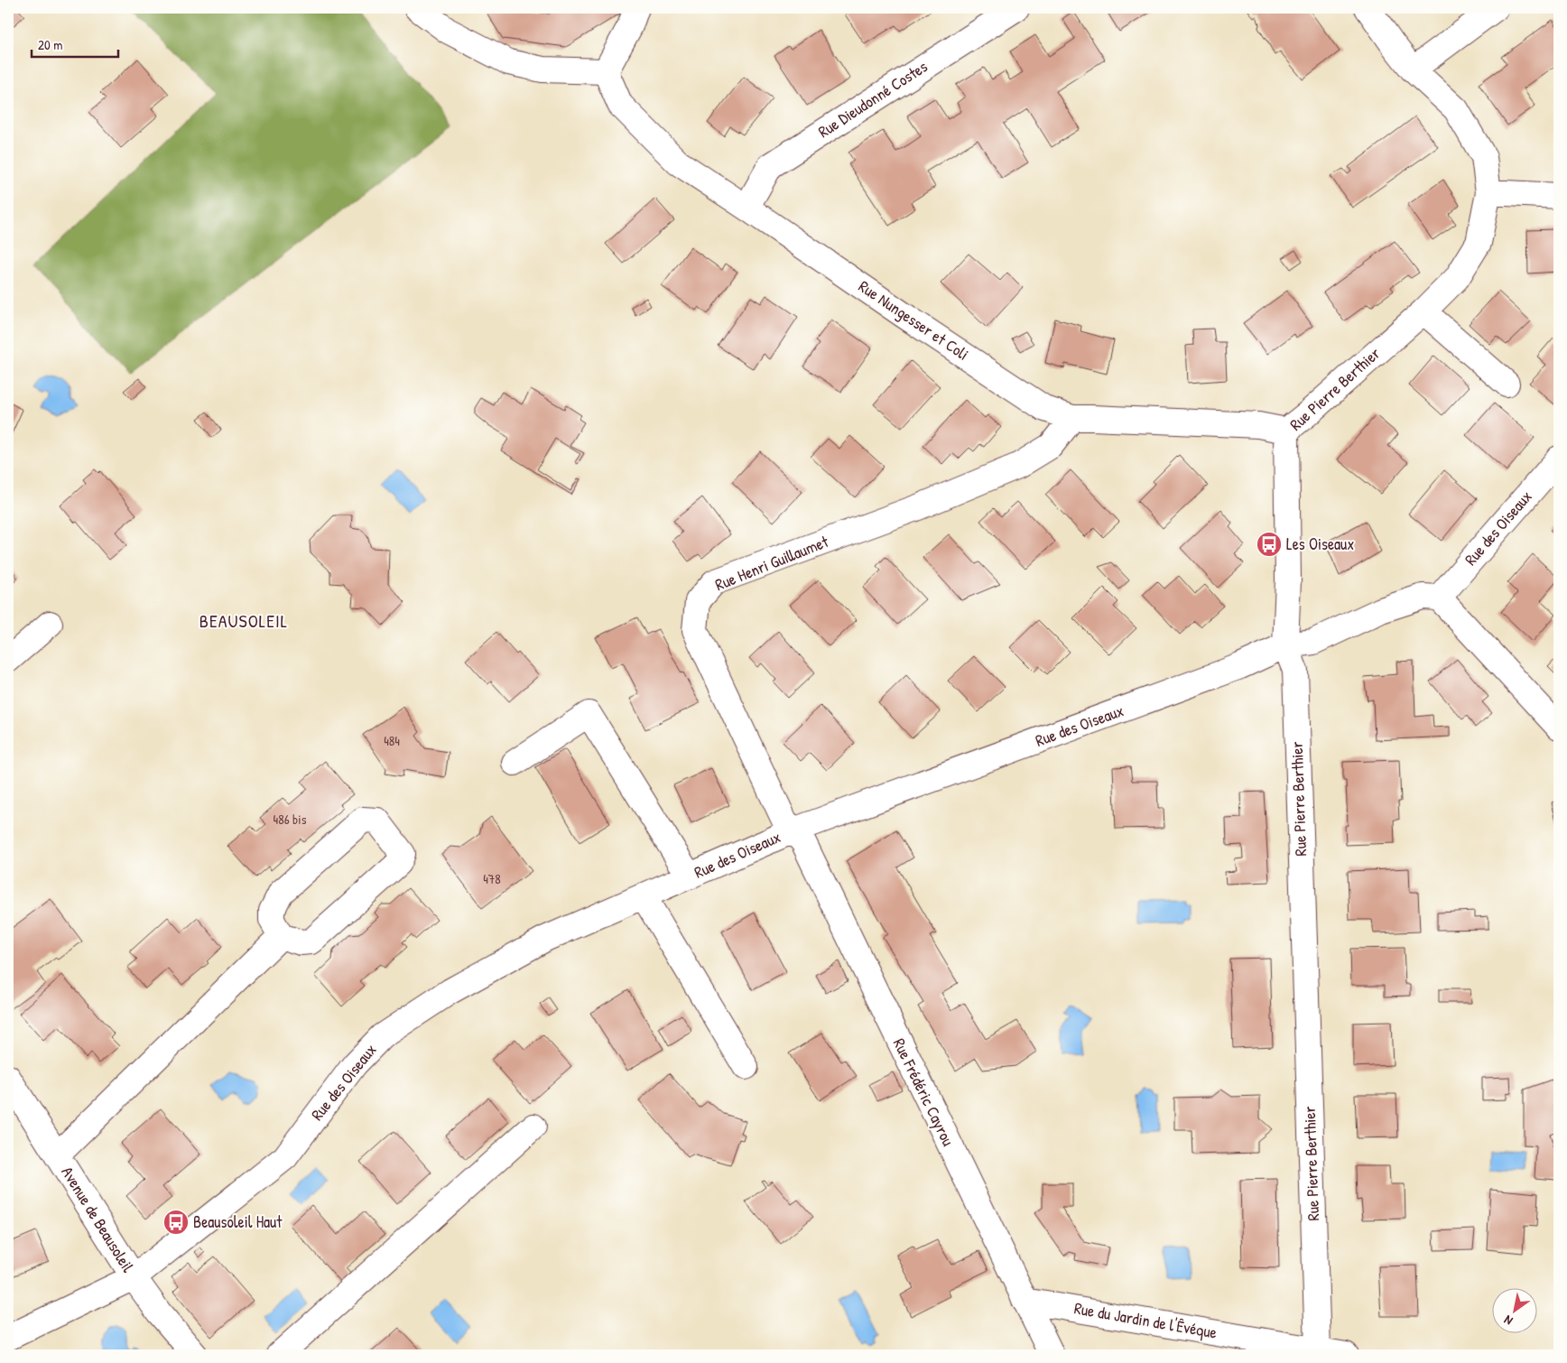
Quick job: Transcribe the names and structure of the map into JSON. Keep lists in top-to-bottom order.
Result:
{
  "streets": {
    "street": [
      "Rue Dieudonné Costes",
      "Rue Nungesser et Coli",
      "Rue Pierre Berthier",
      "Rue des Oiseaux",
      "Rue Henri Guillaumet",
      "Rue Frédéric Cayrou",
      "Avenue de Beausoleil",
      "Rue du Jardin de l'Êvéque"
    ]
  },
  "crossings": [
    ["Rue Dieudonné Costes", "Rue Nungesser et Coli"],
    ["Rue Nungesser et Coli", "Rue Pierre Berthier"],
    ["Rue Nungesser et Coli", "Rue Henri Guillaumet"],
    ["Rue Pierre Berthier", "Rue des Oiseaux"],
    ["Rue Pierre Berthier", "Rue du Jardin de l'Êvéque"],
    ["Rue des Oiseaux", "Rue Henri Guillaumet"],
    ["Rue des Oiseaux", "Rue Frédéric Cayrou"],
    ["Rue des Oiseaux", "Avenue de Beausoleil"],
    ["Rue Henri Guillaumet", "Rue Frédéric Cayrou"],
    ["Rue Frédéric Cayrou", "Rue du Jardin de l'Êvéque"]
  ],
  "districts": ["BEAUSOLEIL"],
  "places": {
    "bus stop": ["Les Oiseaux", "Beausoleil Haut"]
  },
  "house_numbers": ["484", "486 bis", "478"],
  "scale_bar": "20 m",
  "north": "bottom left"
}
